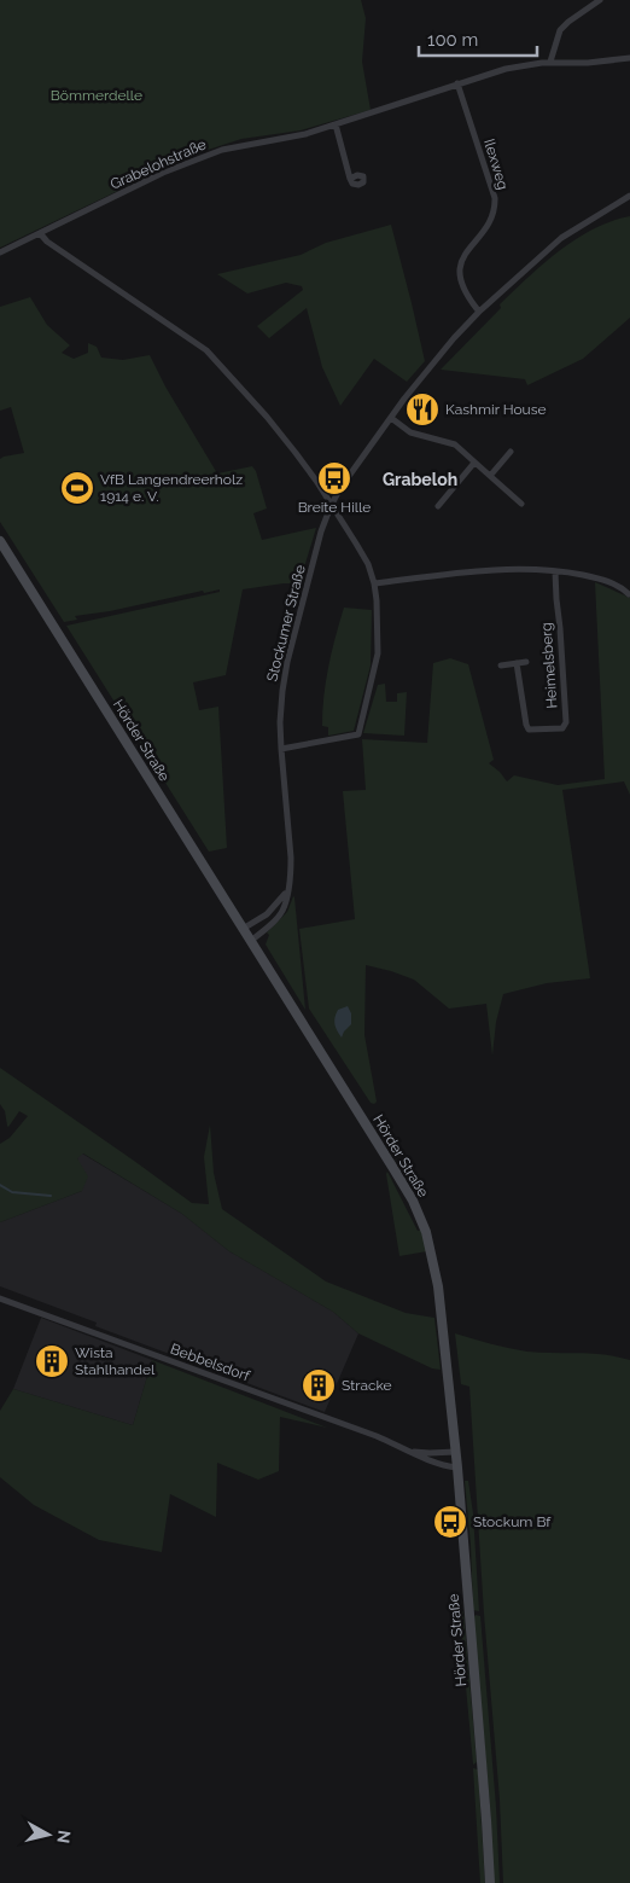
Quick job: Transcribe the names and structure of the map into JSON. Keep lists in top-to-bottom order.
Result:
{
  "streets": {
    "main road": ["Hörder Straße"],
    "street": [
      "Grabelohstraße",
      "Ilexweg",
      "Stockumer Straße",
      "Heimelsberg",
      "Bebbelsdorf"
    ]
  },
  "crossings": [
    ["Grabelohstraße", "Ilexweg"],
    ["Ilexweg", "Stockumer Straße"],
    ["Stockumer Straße", "Hörder Straße"],
    ["Hörder Straße", "Bebbelsdorf"]
  ],
  "districts": ["Grabeloh"],
  "parks": ["Bömmerdelle"],
  "places": {
    "restaurant": ["Kashmir House"],
    "bus stop": ["Breite Hille", "Stockum Bf"],
    "sports": ["VfB Langendreerholz 1914 e. V."],
    "building": ["Wista Stahlhandel", "Stracke"]
  },
  "scale_bar": "100 m",
  "north": "right"
}
